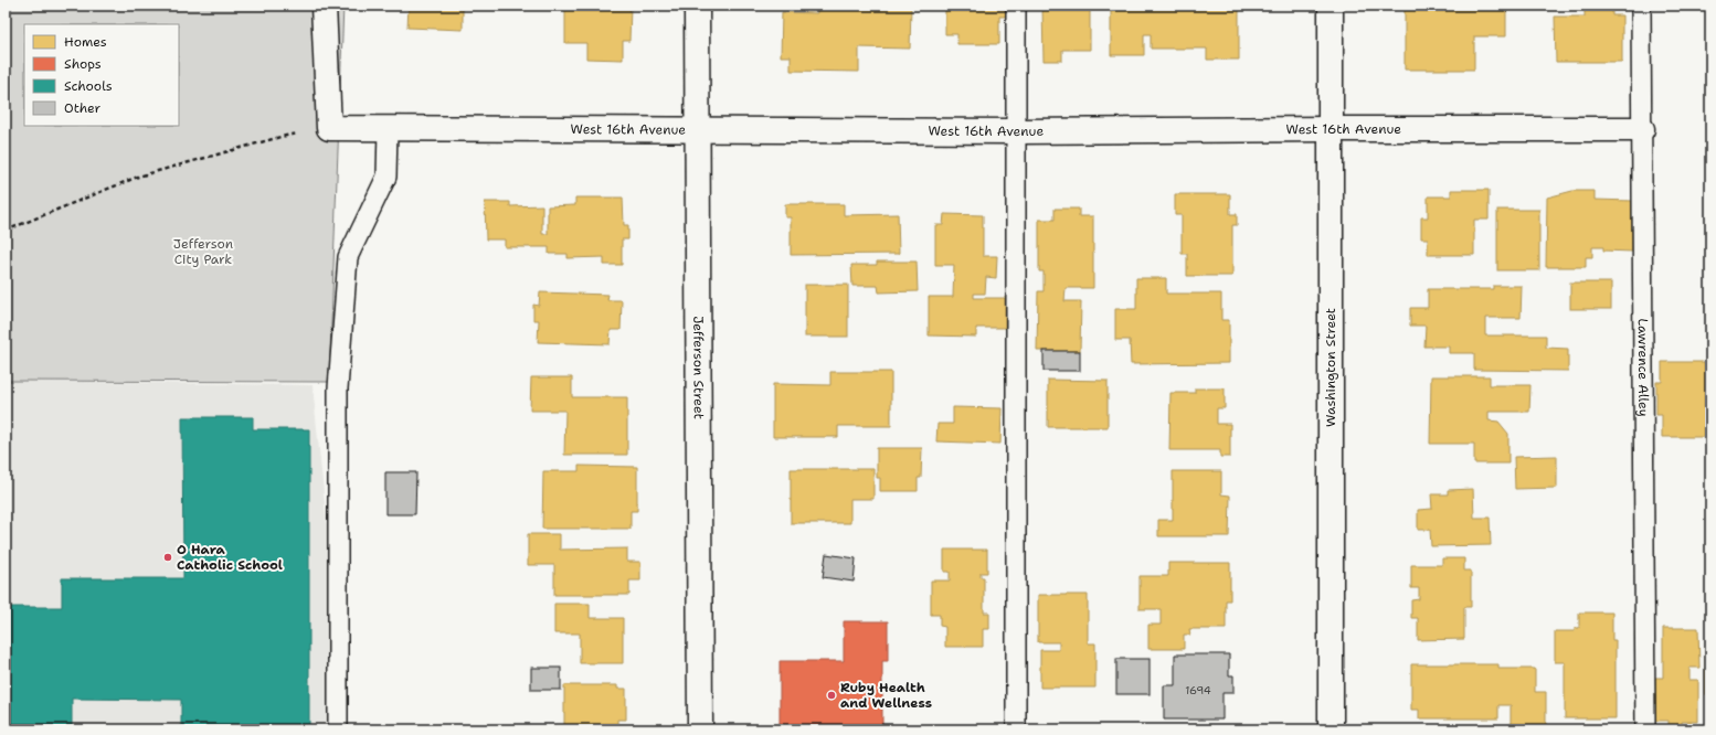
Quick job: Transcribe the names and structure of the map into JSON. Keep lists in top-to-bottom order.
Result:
{
  "streets": {
    "street": ["West 16th Avenue", "Jefferson Street", "Washington Street"],
    "lane": ["Lawrence Alley"]
  },
  "crossings": [
    ["West 16th Avenue", "Jefferson Street"],
    ["West 16th Avenue", "Washington Street"],
    ["West 16th Avenue", "Lawrence Alley"]
  ],
  "parks": ["Jefferson City Park"],
  "places": ["O Hara Catholic School", "Ruby Health and Wellness"],
  "house_numbers": ["1694"],
  "legend": [
    "Homes",
    "Shops",
    "Schools",
    "Other"
  ]
}
